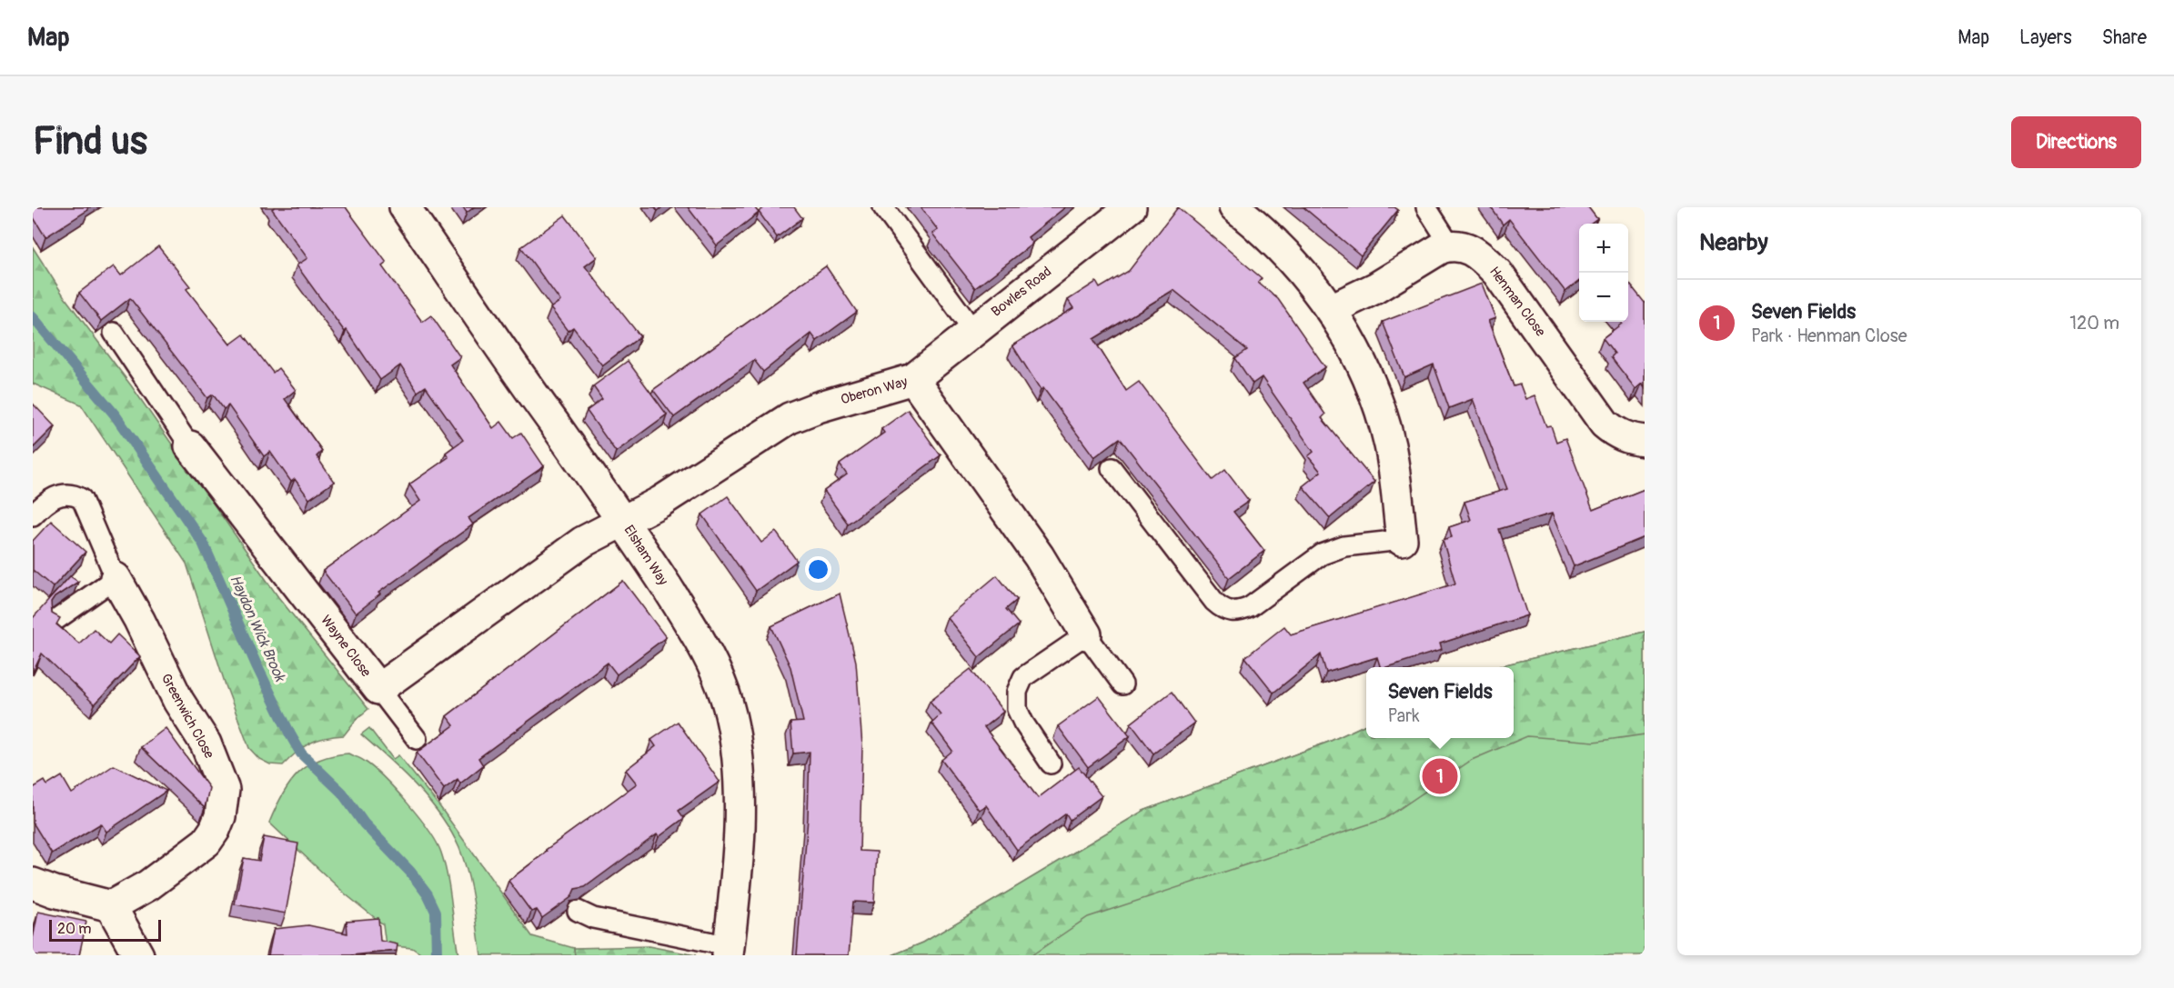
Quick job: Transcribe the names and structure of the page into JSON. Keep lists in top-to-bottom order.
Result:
{
  "streets": {
    "street": [
      "Bowles Road",
      "Henman Close",
      "Oberon Way",
      "Elsham Way",
      "Wayne Close",
      "Greenwich Close"
    ]
  },
  "crossings": [
    ["Bowles Road", "Oberon Way"],
    ["Oberon Way", "Elsham Way"],
    ["Oberon Way", "Wayne Close"],
    ["Elsham Way", "Wayne Close"]
  ],
  "water": ["Haydon Wick Brook"],
  "scale_bar": "20 m",
  "page": {
    "header": "Map",
    "nav": ["Map", "Layers", "Share"],
    "buttons": "Directions",
    "title": "Find us",
    "heading": "Nearby",
    "map_buttons": ["+", "−"],
    "list": [
      {
        "mark": "1",
        "name": "Seven Fields",
        "note": "Park · Henman Close",
        "value": "120 m"
      }
    ],
    "popup": ["Seven Fields", "Park"],
    "pins": "1",
    "scale": "20 m"
  }
}
